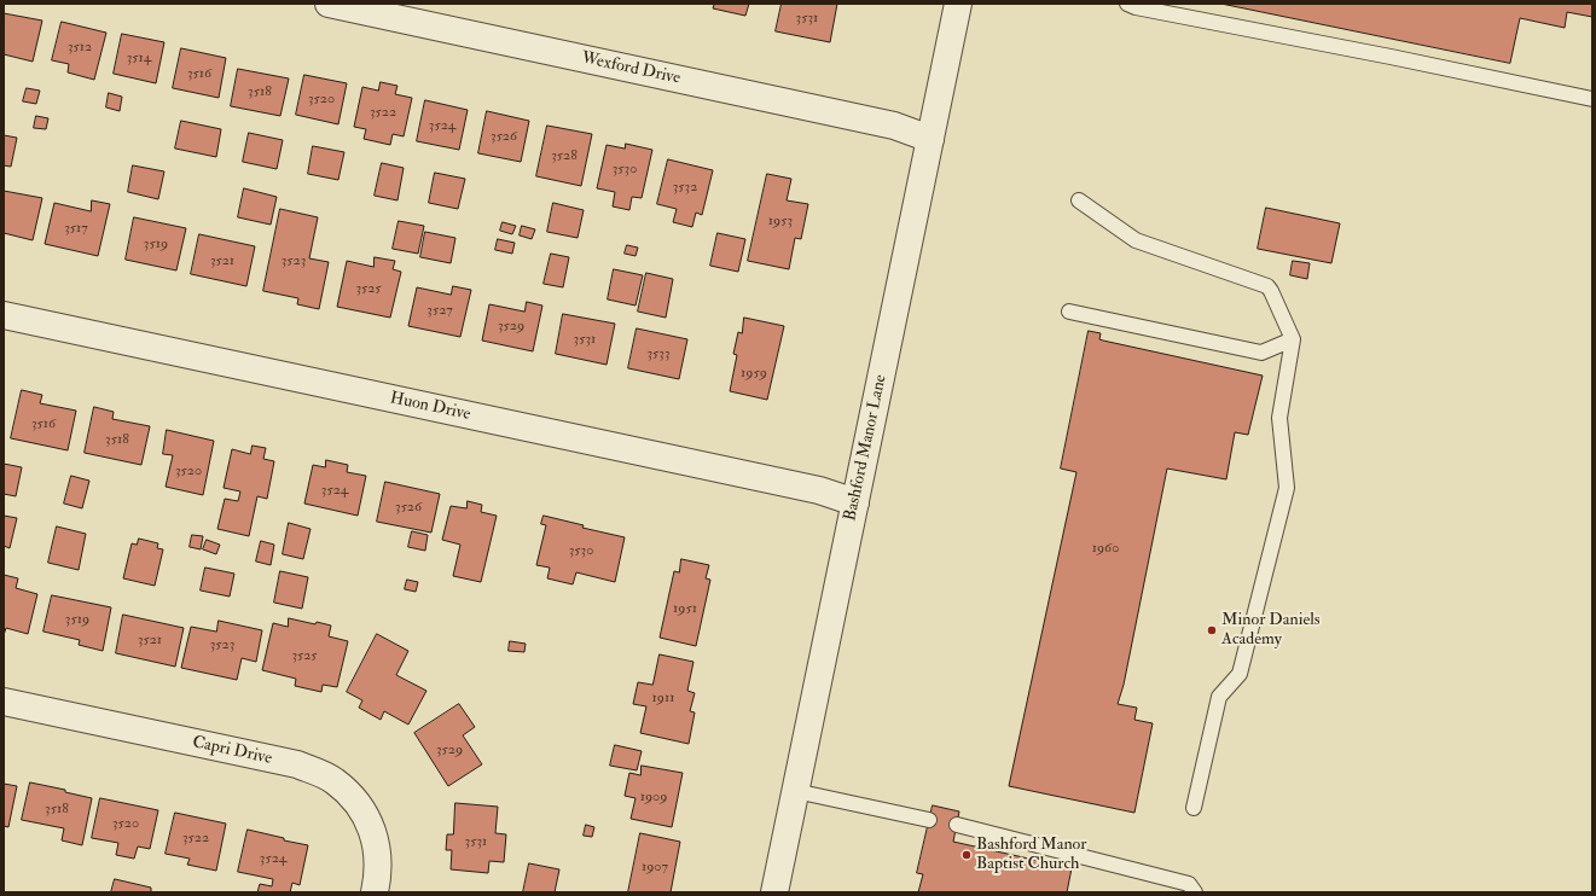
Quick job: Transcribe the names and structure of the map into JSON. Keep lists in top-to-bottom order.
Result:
{
  "streets": {
    "street": [
      "Wexford Drive",
      "Huon Drive",
      "Bashford Manor Lane",
      "Capri Drive"
    ]
  },
  "crossings": [
    ["Wexford Drive", "Bashford Manor Lane"],
    ["Huon Drive", "Bashford Manor Lane"]
  ],
  "places": ["Minor Daniels Academy", "Bashford Manor Baptist Church"],
  "house_numbers": [
    "3531",
    "3512",
    "3514",
    "3516",
    "3518",
    "3520",
    "3522",
    "3524",
    "3526",
    "3528",
    "3530",
    "3532",
    "1953",
    "3517",
    "3519",
    "3521",
    "3523",
    "3525",
    "3527",
    "3529",
    "3531",
    "3533",
    "1959",
    "3516",
    "3518",
    "3520",
    "3524",
    "3526",
    "1960",
    "3530",
    "1951",
    "3519",
    "3521",
    "3523",
    "3525",
    "1911",
    "3529",
    "1909",
    "3518",
    "3520",
    "3522",
    "3531",
    "3524",
    "1907"
  ]
}
